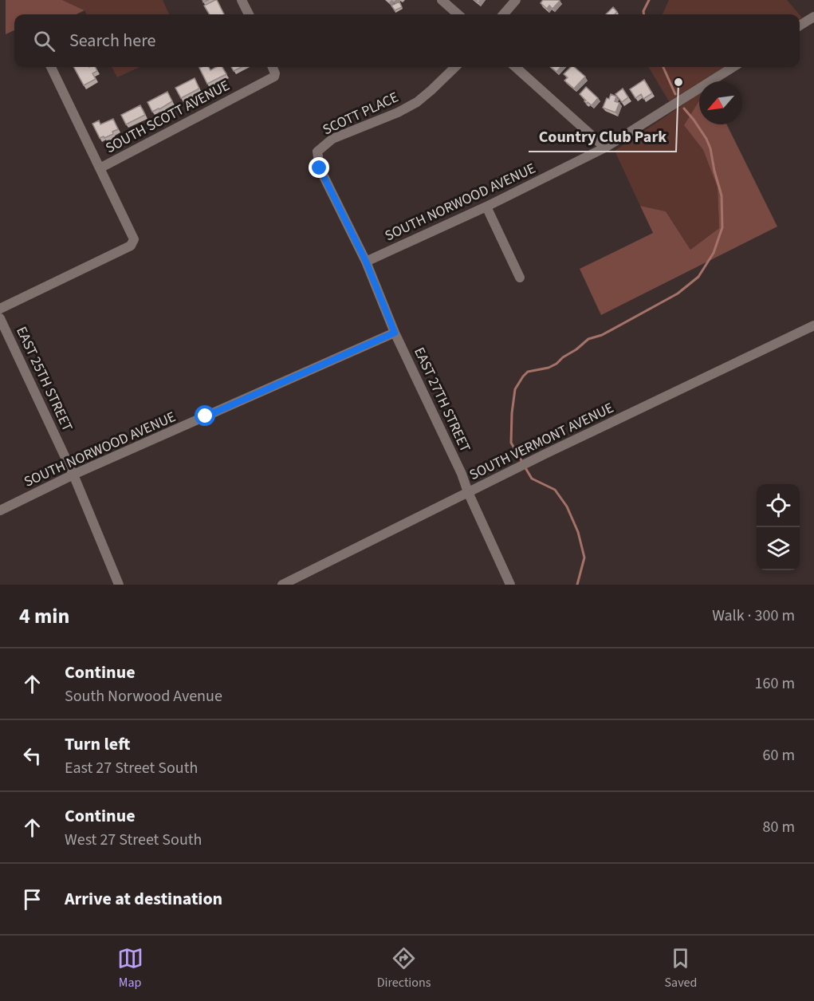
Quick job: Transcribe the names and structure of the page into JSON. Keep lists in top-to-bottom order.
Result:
{
  "streets": {
    "street": [
      "SCOTT PLACE",
      "SOUTH SCOTT AVENUE",
      "SOUTH NORWOOD AVENUE",
      "EAST 25TH STREET",
      "EAST 27TH STREET",
      "SOUTH VERMONT AVENUE"
    ]
  },
  "crossings": [
    ["SCOTT PLACE", "EAST 27TH STREET"],
    ["SOUTH NORWOOD AVENUE", "EAST 25TH STREET"],
    ["SOUTH NORWOOD AVENUE", "EAST 27TH STREET"],
    ["EAST 27TH STREET", "SOUTH VERMONT AVENUE"]
  ],
  "places": ["Country Club Park"],
  "north": "bottom left",
  "page": {
    "search": "Search here",
    "heading": ["4 min", "Walk · 300 m"],
    "list": [
      ["Continue", "South Norwood Avenue", "160 m"],
      ["Turn left", "East 27 Street South", "60 m"],
      ["Continue", "West 27 Street South", "80 m"],
      "Arrive at destination"
    ],
    "nav": ["Map", "Directions", "Saved"]
  }
}
